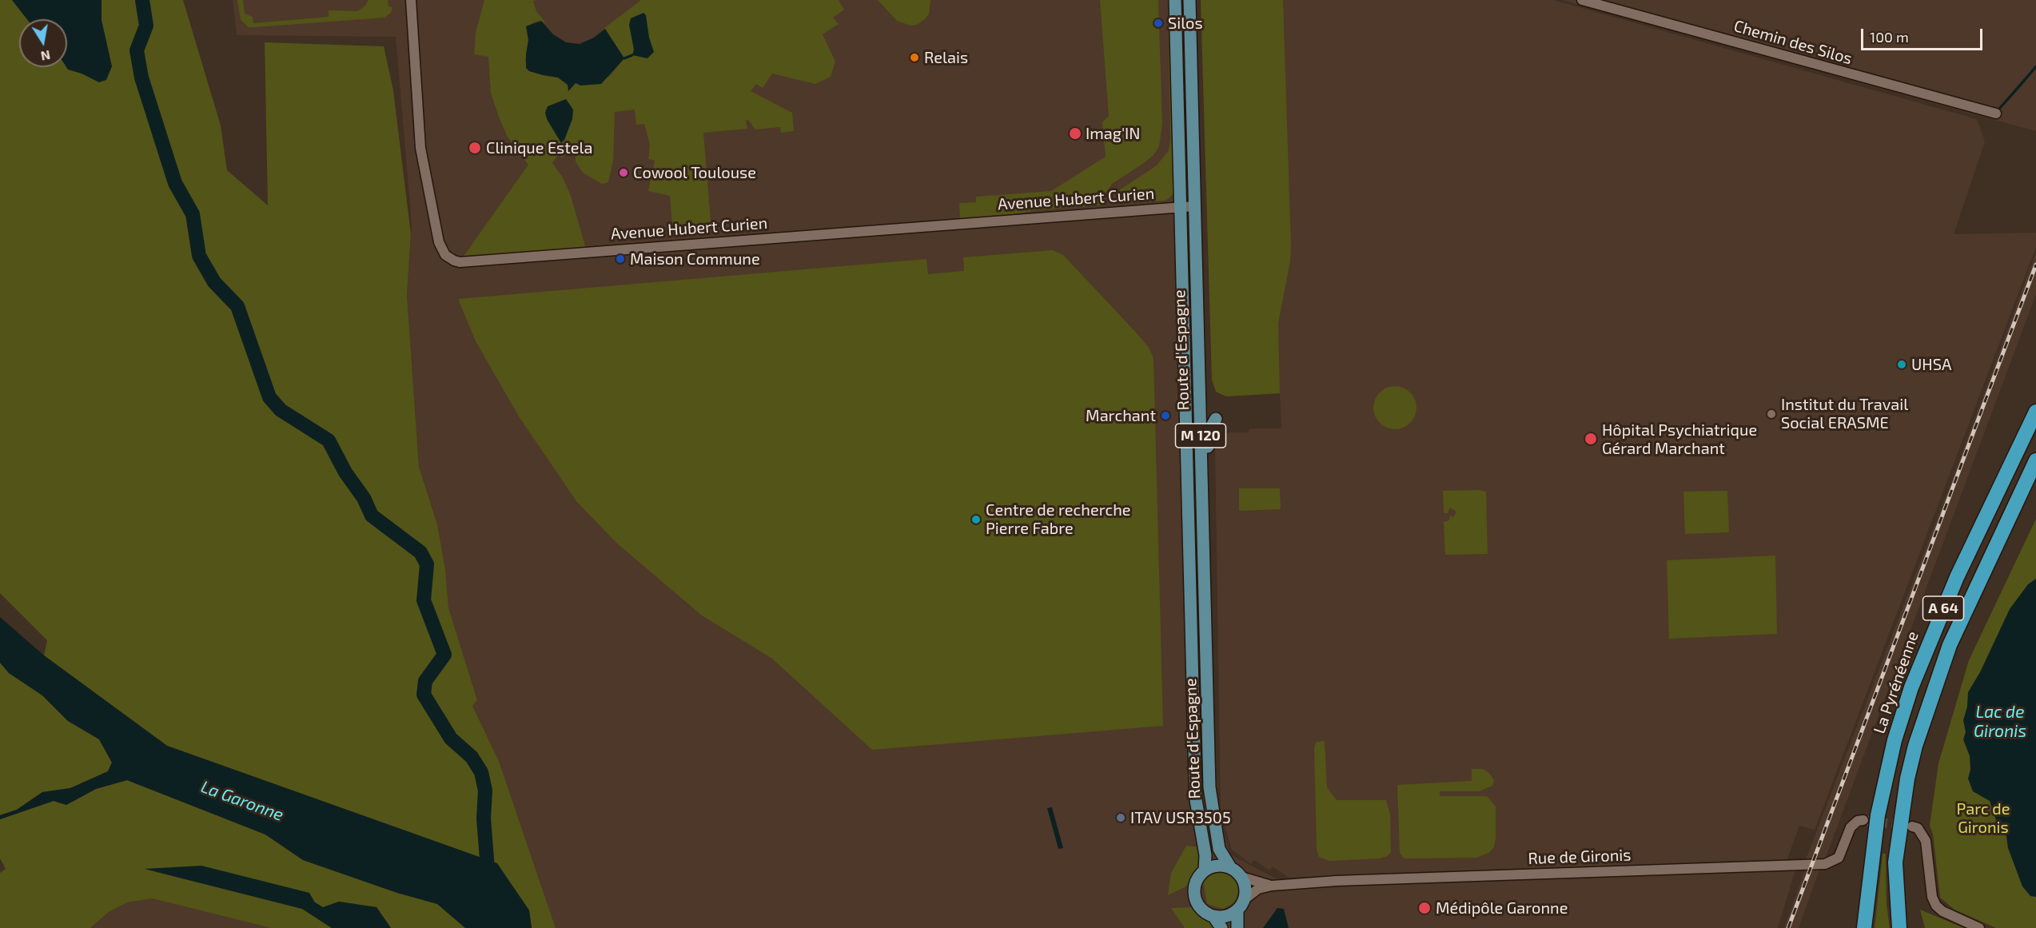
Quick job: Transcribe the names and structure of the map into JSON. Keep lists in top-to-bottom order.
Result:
{
  "streets": {
    "highway": ["A 64", "La Pyrénéenne"],
    "main road": ["Route d'Espagne", "M 120"],
    "street": ["Chemin des Silos", "Avenue Hubert Curien", "Rue de Gironis"]
  },
  "crossings": [
    ["Avenue Hubert Curien", "Route d'Espagne"],
    ["Route d'Espagne", "Rue de Gironis"]
  ],
  "water": ["Lac de Gironis", "La Garonne"],
  "parks": ["Parc de Gironis"],
  "places": [
    "Silos",
    "Relais",
    "Imag'IN",
    "Clinique Estela",
    "Cowool Toulouse",
    "Maison Commune",
    "UHSA",
    "Institut du Travail Social ERASME",
    "Marchant",
    "Hôpital Psychiatrique Gérard Marchant",
    "Centre de recherche Pierre Fabre",
    "ITAV USR3505",
    "Médipôle Garonne"
  ],
  "scale_bar": "100 m",
  "north": "bottom"
}
